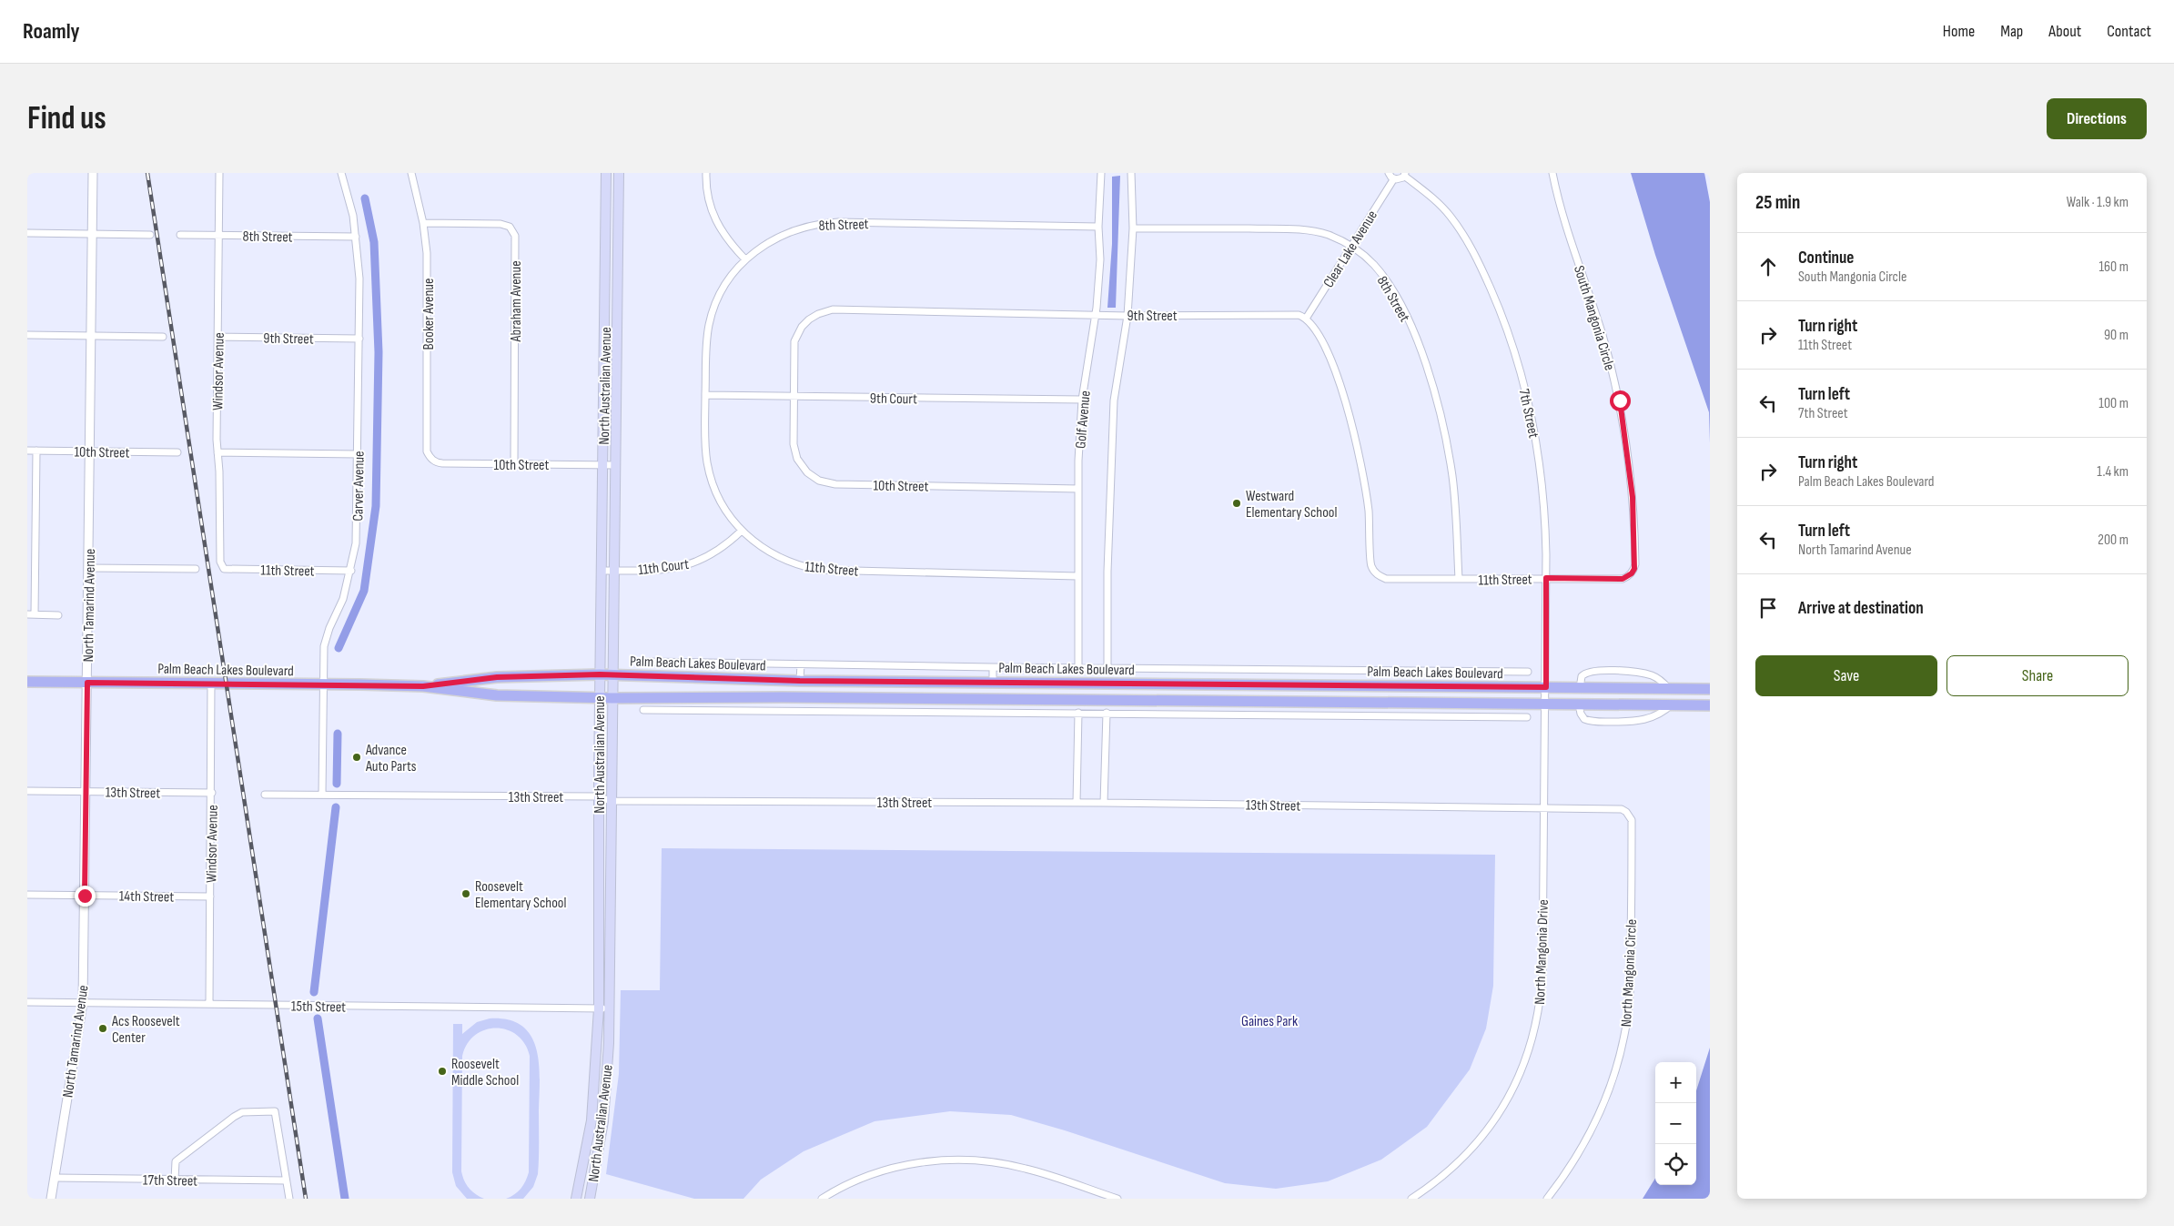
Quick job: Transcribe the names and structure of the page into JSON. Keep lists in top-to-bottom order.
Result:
{
  "streets": {
    "main road": ["North Australian Avenue", "Palm Beach Lakes Boulevard"],
    "street": [
      "8th Street",
      "Clear Lake Avenue",
      "Abraham Avenue",
      "Booker Avenue",
      "9th Street",
      "South Mangonia Circle",
      "Windsor Avenue",
      "9th Court",
      "7th Street",
      "Golf Avenue",
      "10th Street",
      "Carver Avenue",
      "11th Court",
      "11th Street",
      "North Tamarind Avenue",
      "13th Street",
      "14th Street",
      "North Mangonia Drive",
      "North Mangonia Circle",
      "15th Street",
      "17th Street"
    ]
  },
  "crossings": [
    ["8th Street", "Clear Lake Avenue"],
    ["8th Street", "Windsor Avenue"],
    ["8th Street", "9th Court"],
    ["8th Street", "Golf Avenue"],
    ["8th Street", "Carver Avenue"],
    ["8th Street", "11th Street"],
    ["Clear Lake Avenue", "9th Street"],
    ["Clear Lake Avenue", "11th Street"],
    ["Abraham Avenue", "Booker Avenue"],
    ["Abraham Avenue", "10th Street"],
    ["Booker Avenue", "10th Street"],
    ["9th Street", "Windsor Avenue"],
    ["9th Street", "9th Court"],
    ["9th Street", "Golf Avenue"],
    ["9th Street", "10th Street"],
    ["9th Street", "Carver Avenue"],
    ["9th Street", "11th Street"],
    ["South Mangonia Circle", "11th Street"],
    ["Windsor Avenue", "11th Street"],
    ["Windsor Avenue", "Palm Beach Lakes Boulevard"],
    ["Windsor Avenue", "13th Street"],
    ["Windsor Avenue", "14th Street"],
    ["Windsor Avenue", "15th Street"],
    ["North Australian Avenue", "10th Street"],
    ["North Australian Avenue", "11th Court"],
    ["North Australian Avenue", "Palm Beach Lakes Boulevard"],
    ["North Australian Avenue", "13th Street"],
    ["North Australian Avenue", "15th Street"],
    ["9th Court", "Golf Avenue"],
    ["9th Court", "10th Street"],
    ["9th Court", "11th Street"],
    ["7th Street", "11th Street"],
    ["7th Street", "Palm Beach Lakes Boulevard"],
    ["7th Street", "North Mangonia Drive"],
    ["Golf Avenue", "10th Street"],
    ["Golf Avenue", "11th Street"],
    ["10th Street", "North Tamarind Avenue"],
    ["Carver Avenue", "11th Street"],
    ["Carver Avenue", "Palm Beach Lakes Boulevard"],
    ["Carver Avenue", "13th Street"],
    ["11th Court", "11th Street"],
    ["North Tamarind Avenue", "Palm Beach Lakes Boulevard"],
    ["North Tamarind Avenue", "13th Street"],
    ["North Tamarind Avenue", "14th Street"],
    ["North Tamarind Avenue", "15th Street"],
    ["North Tamarind Avenue", "17th Street"],
    ["Palm Beach Lakes Boulevard", "North Mangonia Drive"],
    ["13th Street", "North Mangonia Drive"],
    ["13th Street", "North Mangonia Circle"],
    ["North Mangonia Drive", "North Mangonia Circle"]
  ],
  "parks": ["Gaines Park"],
  "places": [
    "Westward Elementary School",
    "Advance Auto Parts",
    "Roosevelt Elementary School",
    "Acs Roosevelt Center",
    "Roosevelt Middle School"
  ],
  "page": {
    "header": "Roamly",
    "nav": [
      "Home",
      "Map",
      "About",
      "Contact"
    ],
    "buttons": [
      "Directions",
      ["Save", "Share"]
    ],
    "title": "Find us",
    "heading": ["25 min", "Walk · 1.9 km"],
    "list": [
      ["Continue", "South Mangonia Circle", "160 m"],
      ["Turn right", "11th Street", "90 m"],
      ["Turn left", "7th Street", "100 m"],
      ["Turn right", "Palm Beach Lakes Boulevard", "1.4 km"],
      ["Turn left", "North Tamarind Avenue", "200 m"],
      "Arrive at destination"
    ],
    "map_buttons": ["+", "−"]
  }
}
